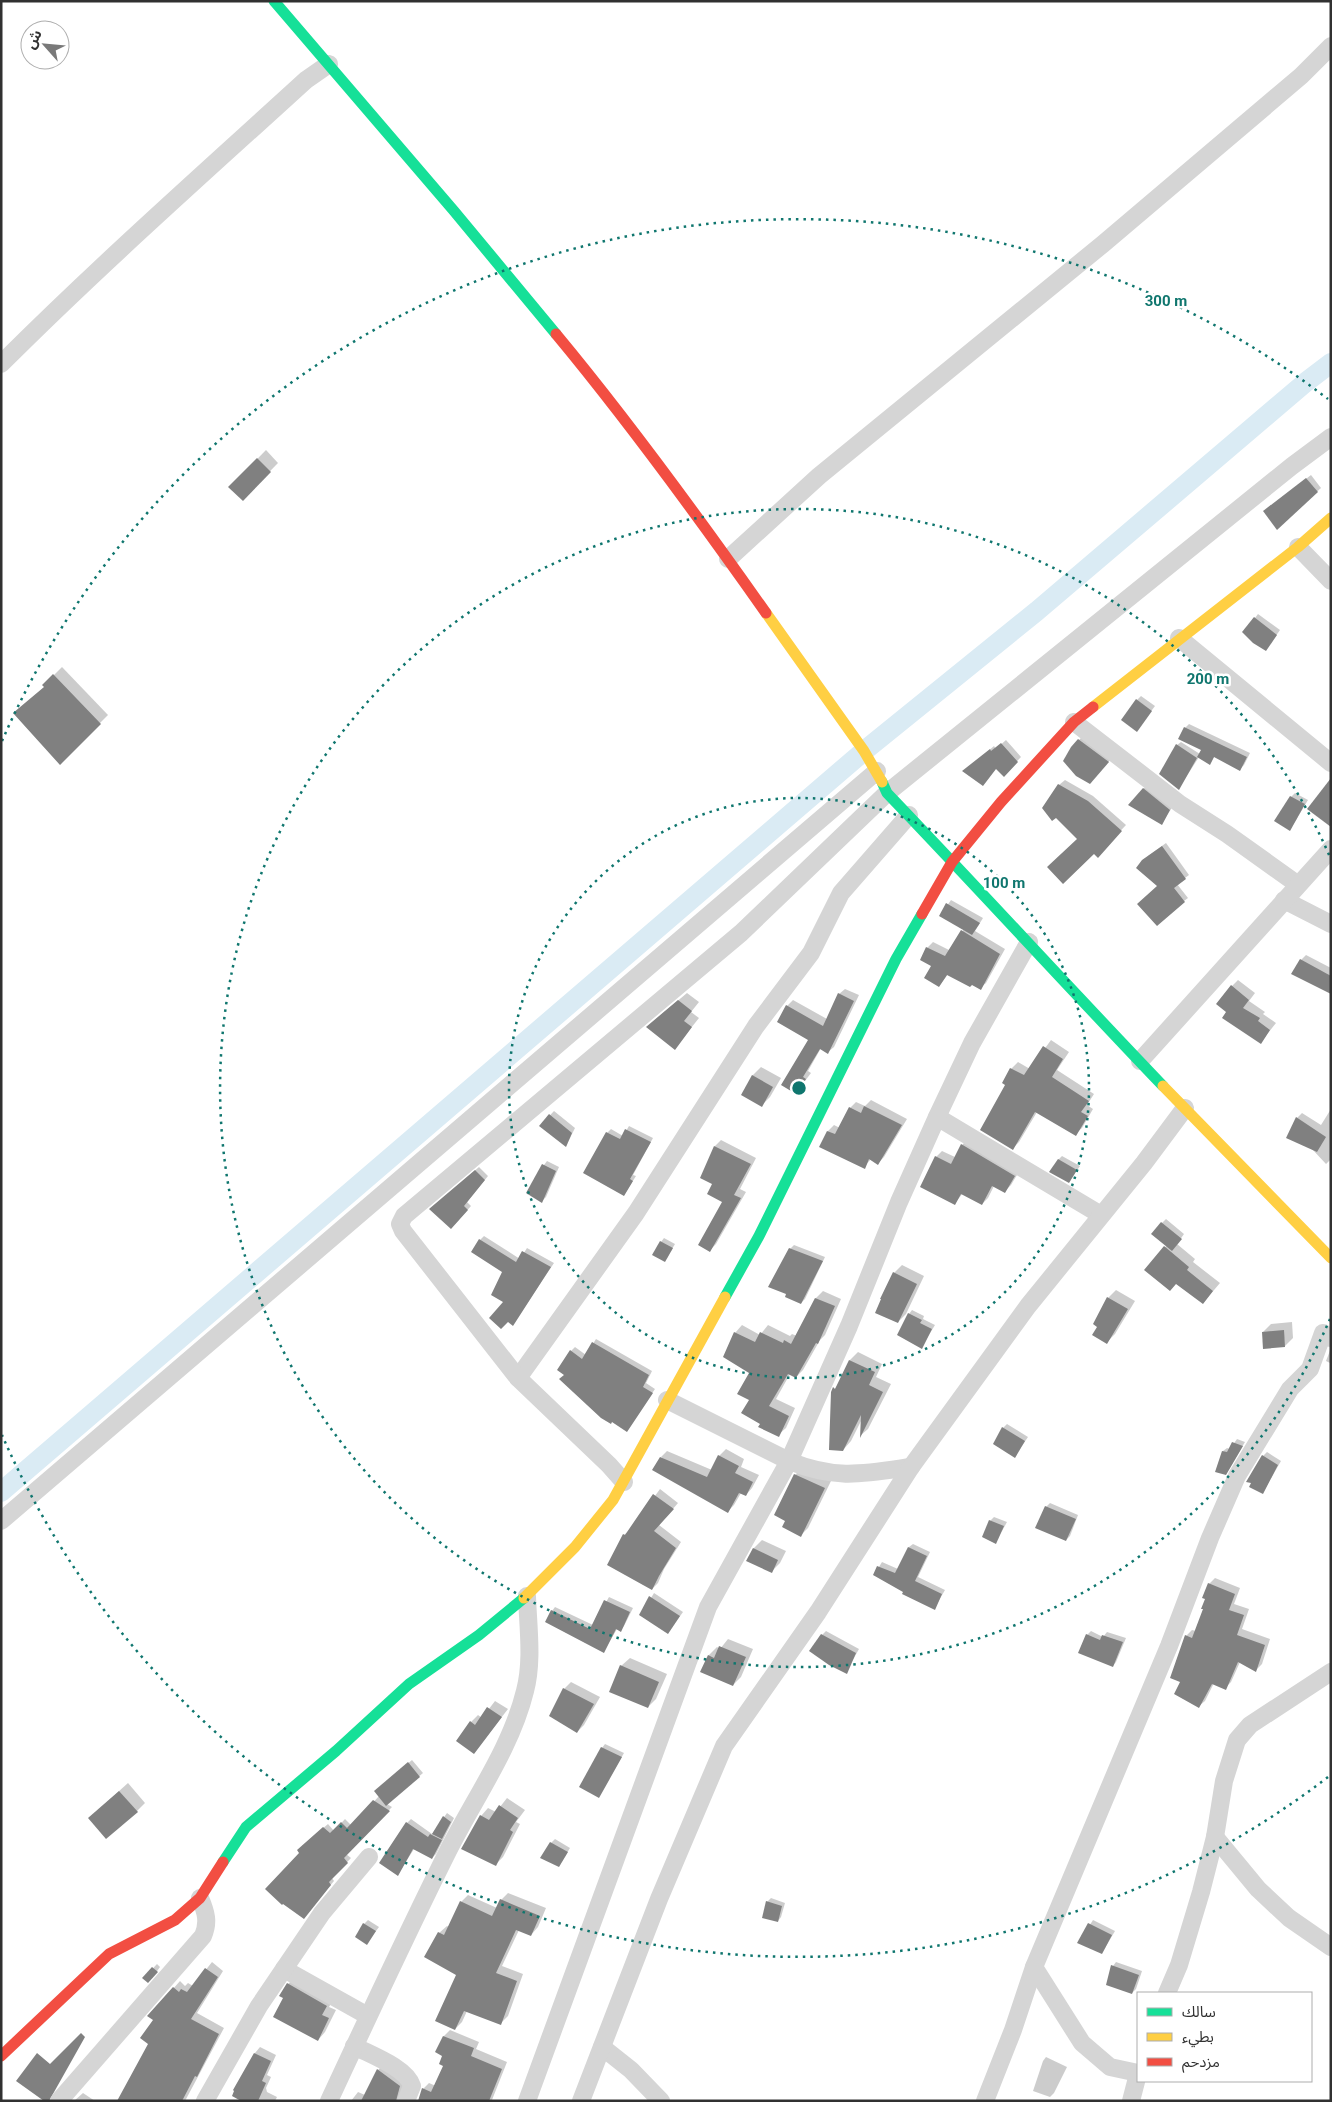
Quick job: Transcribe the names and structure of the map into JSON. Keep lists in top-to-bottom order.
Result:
{
  "legend": ["سالك", "بطيء", "مزدحم"],
  "north": "top left",
  "rings": ["300 m", "200 m", "100 m"]
}
